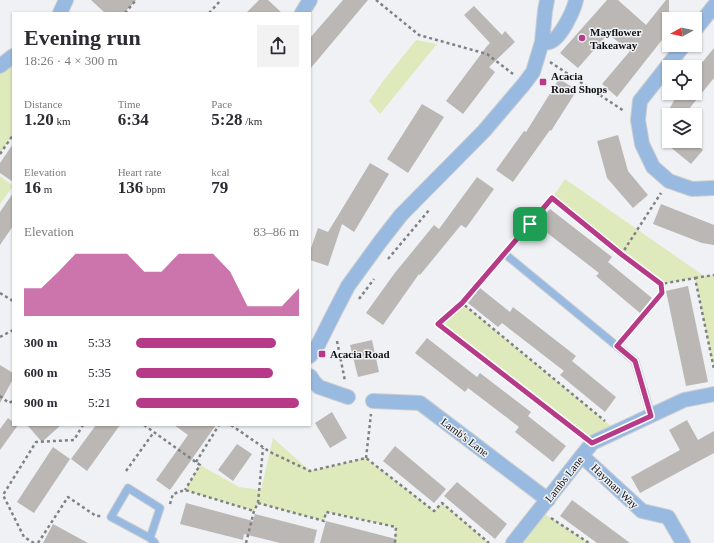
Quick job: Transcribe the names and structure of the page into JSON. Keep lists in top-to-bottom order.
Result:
{
  "streets": {
    "street": ["Lamb's Lane", "Lambs Lane", "Hayman Way"]
  },
  "crossings": [
    ["Lamb's Lane", "Lambs Lane"],
    ["Lambs Lane", "Hayman Way"]
  ],
  "places": {
    "other": ["Mayflower Takeaway"],
    "transit": ["Acacia Road Shops", "Acacia Road"]
  },
  "north": "left",
  "page": {
    "heading": ["Evening run", "18:26 · 4 × 300 m"],
    "stats": [
      ["Distance", "1.20 km"],
      ["Time", "6:34"],
      ["Pace", "5:28 /km"],
      ["Elevation", "16 m"],
      ["Heart rate", "136 bpm"],
      ["kcal", "79"]
    ],
    "chart": ["Elevation", "83–86 m"],
    "list": [
      {
        "name": "300 m",
        "note": "5:33"
      },
      {
        "name": "600 m",
        "note": "5:35"
      },
      {
        "name": "900 m",
        "note": "5:21"
      }
    ]
  }
}
